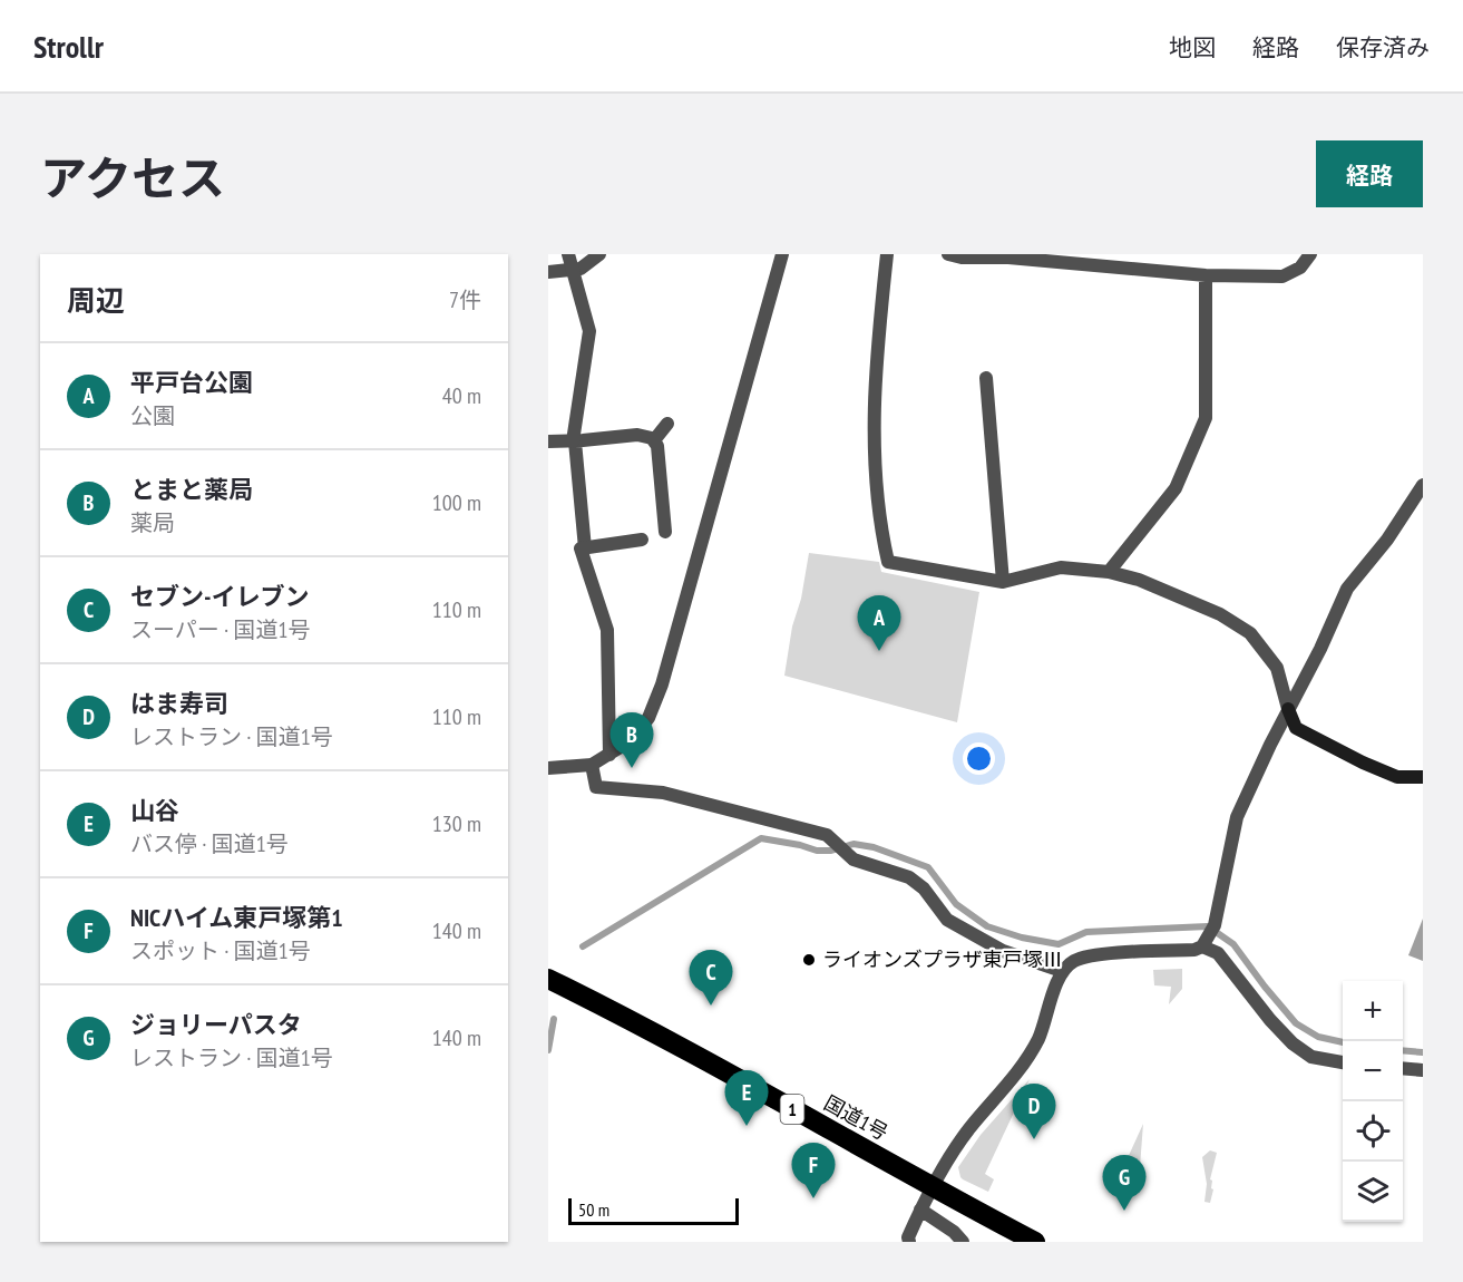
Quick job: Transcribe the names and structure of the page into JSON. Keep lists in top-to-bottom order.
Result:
{
  "streets": {
    "highway": ["1", "国道1号"]
  },
  "places": ["ライオンズプラザ東戸塚Ⅲ"],
  "scale_bar": "50 m",
  "page": {
    "header": "Strollr",
    "nav": ["地図", "経路", "保存済み"],
    "title": "アクセス",
    "buttons": "経路",
    "heading": ["周辺", "7件"],
    "list": [
      {
        "mark": "A",
        "name": "平戸台公園",
        "note": "公園",
        "value": "40 m"
      },
      {
        "mark": "B",
        "name": "とまと薬局",
        "note": "薬局",
        "value": "100 m"
      },
      {
        "mark": "C",
        "name": "セブン-イレブン",
        "note": "スーパー · 国道1号",
        "value": "110 m"
      },
      {
        "mark": "D",
        "name": "はま寿司",
        "note": "レストラン · 国道1号",
        "value": "110 m"
      },
      {
        "mark": "E",
        "name": "山谷",
        "note": "バス停 · 国道1号",
        "value": "130 m"
      },
      {
        "mark": "F",
        "name": "NICハイム東戸塚第1",
        "note": "スポット · 国道1号",
        "value": "140 m"
      },
      {
        "mark": "G",
        "name": "ジョリーパスタ",
        "note": "レストラン · 国道1号",
        "value": "140 m"
      }
    ],
    "pins": [
      "A",
      "B",
      "C",
      "E",
      "D",
      "F",
      "G"
    ],
    "map_buttons": ["+", "−"],
    "scale": "50 m"
  }
}
